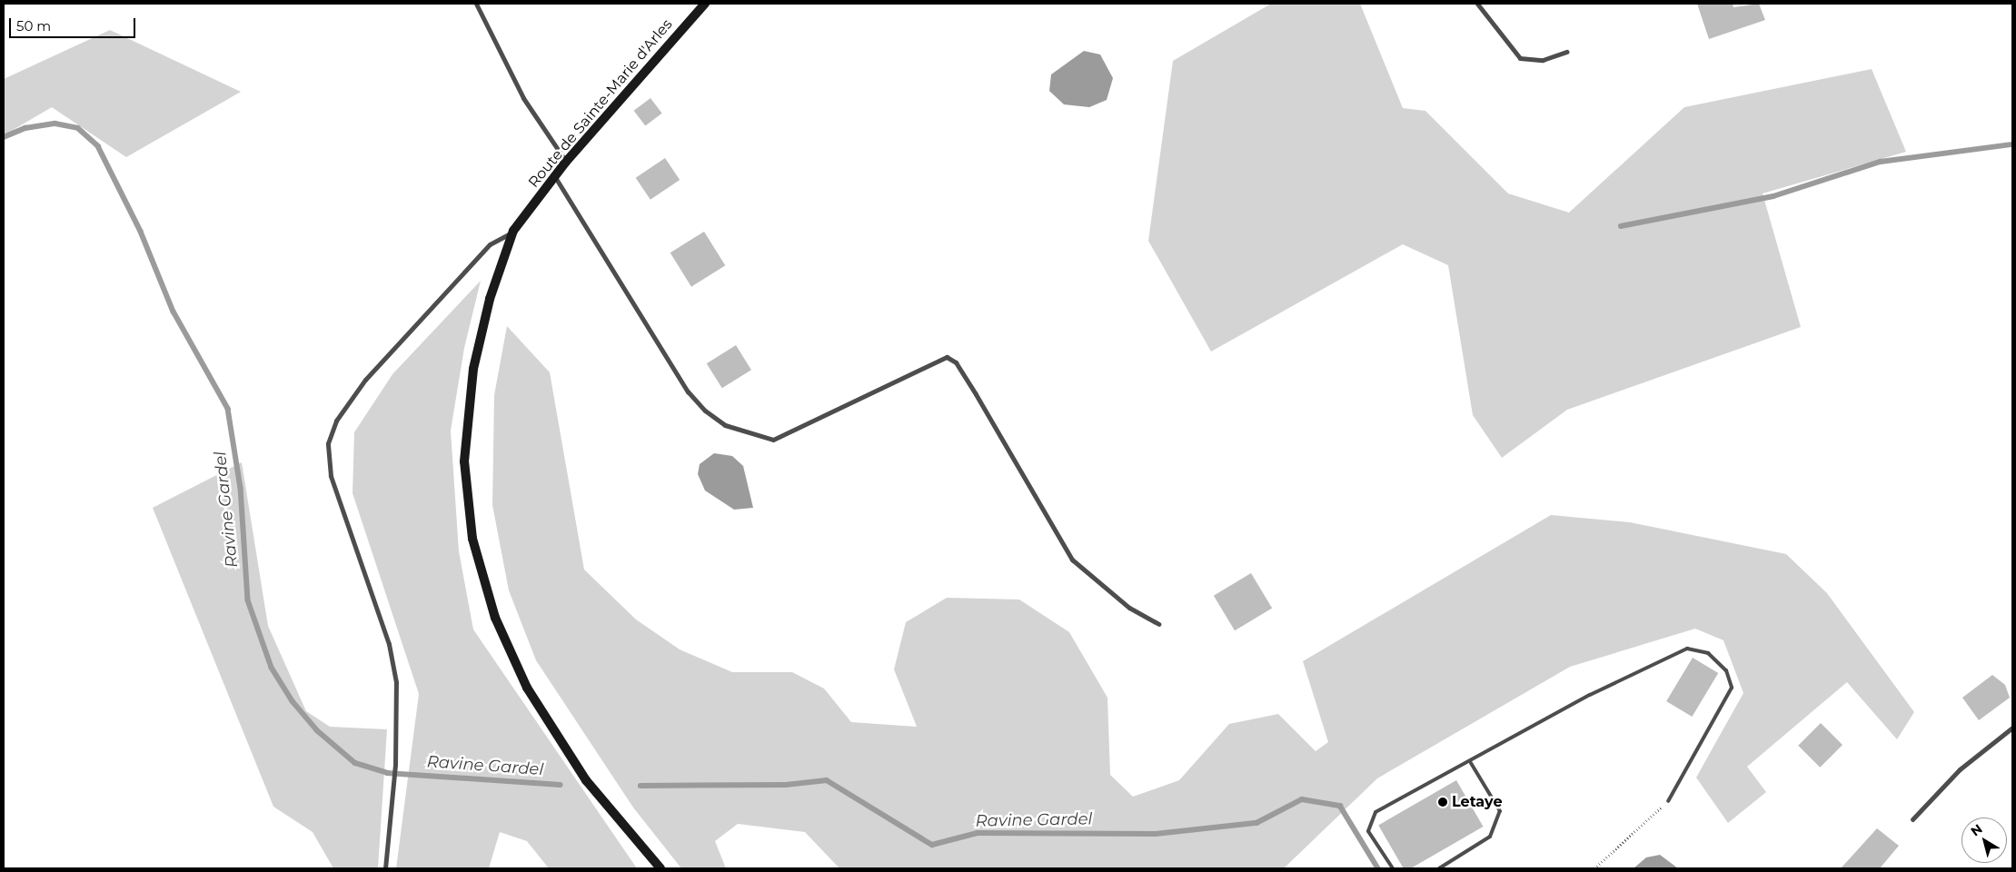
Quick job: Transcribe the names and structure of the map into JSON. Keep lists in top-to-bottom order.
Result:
{
  "streets": {
    "main road": ["Route de Sainte-Marie d'Arles"]
  },
  "water": ["Ravine Gardel"],
  "places": ["Letaye"],
  "scale_bar": "50 m",
  "north": "top left"
}
